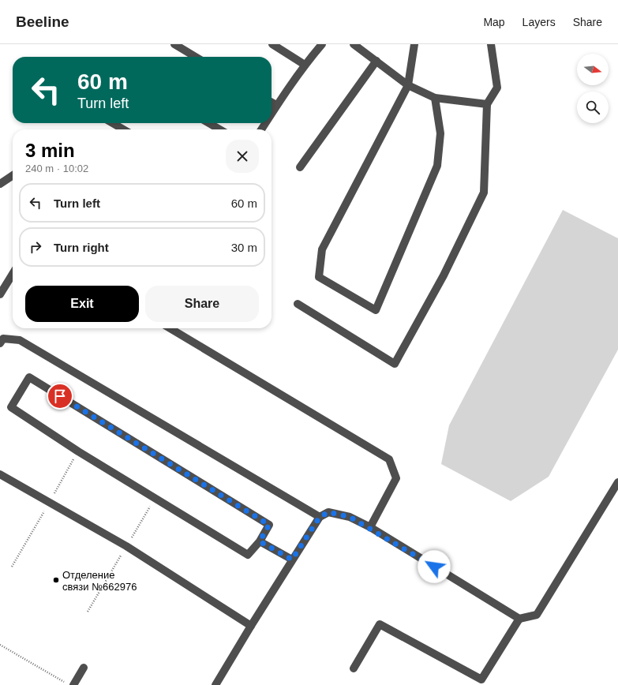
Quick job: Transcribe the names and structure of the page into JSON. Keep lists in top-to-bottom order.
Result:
{
  "places": ["Отделение связи №662976"],
  "north": "right",
  "page": {
    "header": "Beeline",
    "nav": ["Map", "Layers", "Share"],
    "turn": ["60 m", "Turn left"],
    "heading": ["3 min", "240 m · 10:02"],
    "list": [
      {
        "name": "Turn left",
        "value": "60 m"
      },
      {
        "name": "Turn right",
        "value": "30 m"
      }
    ],
    "buttons": ["Exit", "Share"]
  }
}
